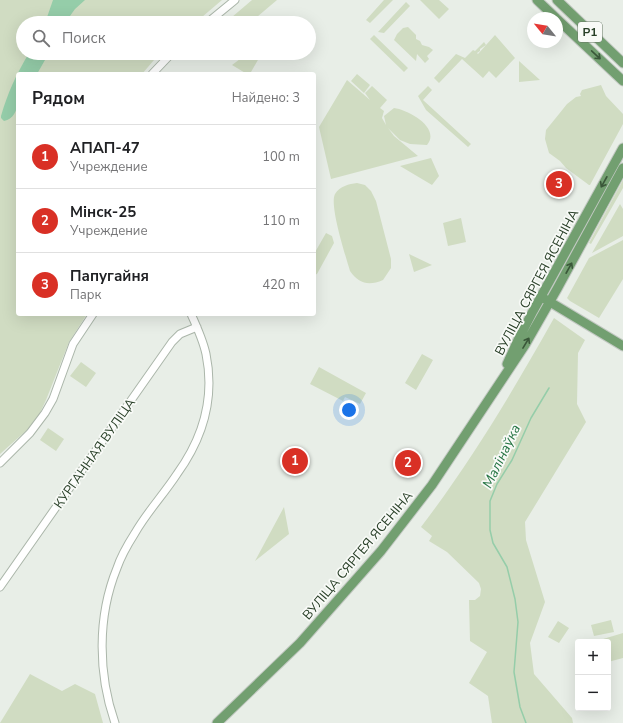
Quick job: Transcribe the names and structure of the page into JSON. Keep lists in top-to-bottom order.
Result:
{
  "streets": {
    "main road": ["Р1", "ВУЛІЦА СЯРГЕЯ ЯСЕНІНА"],
    "street": ["КУРГАННАЯ ВУЛІЦА"]
  },
  "water": ["Малінаўка"],
  "north": "top left",
  "page": {
    "search": "Поиск",
    "heading": ["Рядом", "Найдено: 3"],
    "list": [
      {
        "mark": "1",
        "name": "АПАП-47",
        "note": "Учреждение",
        "value": "100 m"
      },
      {
        "mark": "2",
        "name": "Мінск-25",
        "note": "Учреждение",
        "value": "110 m"
      },
      {
        "mark": "3",
        "name": "Папугайня",
        "note": "Парк",
        "value": "420 m"
      }
    ],
    "pins": ["3", "1", "2"],
    "map_buttons": ["+", "−"]
  }
}
